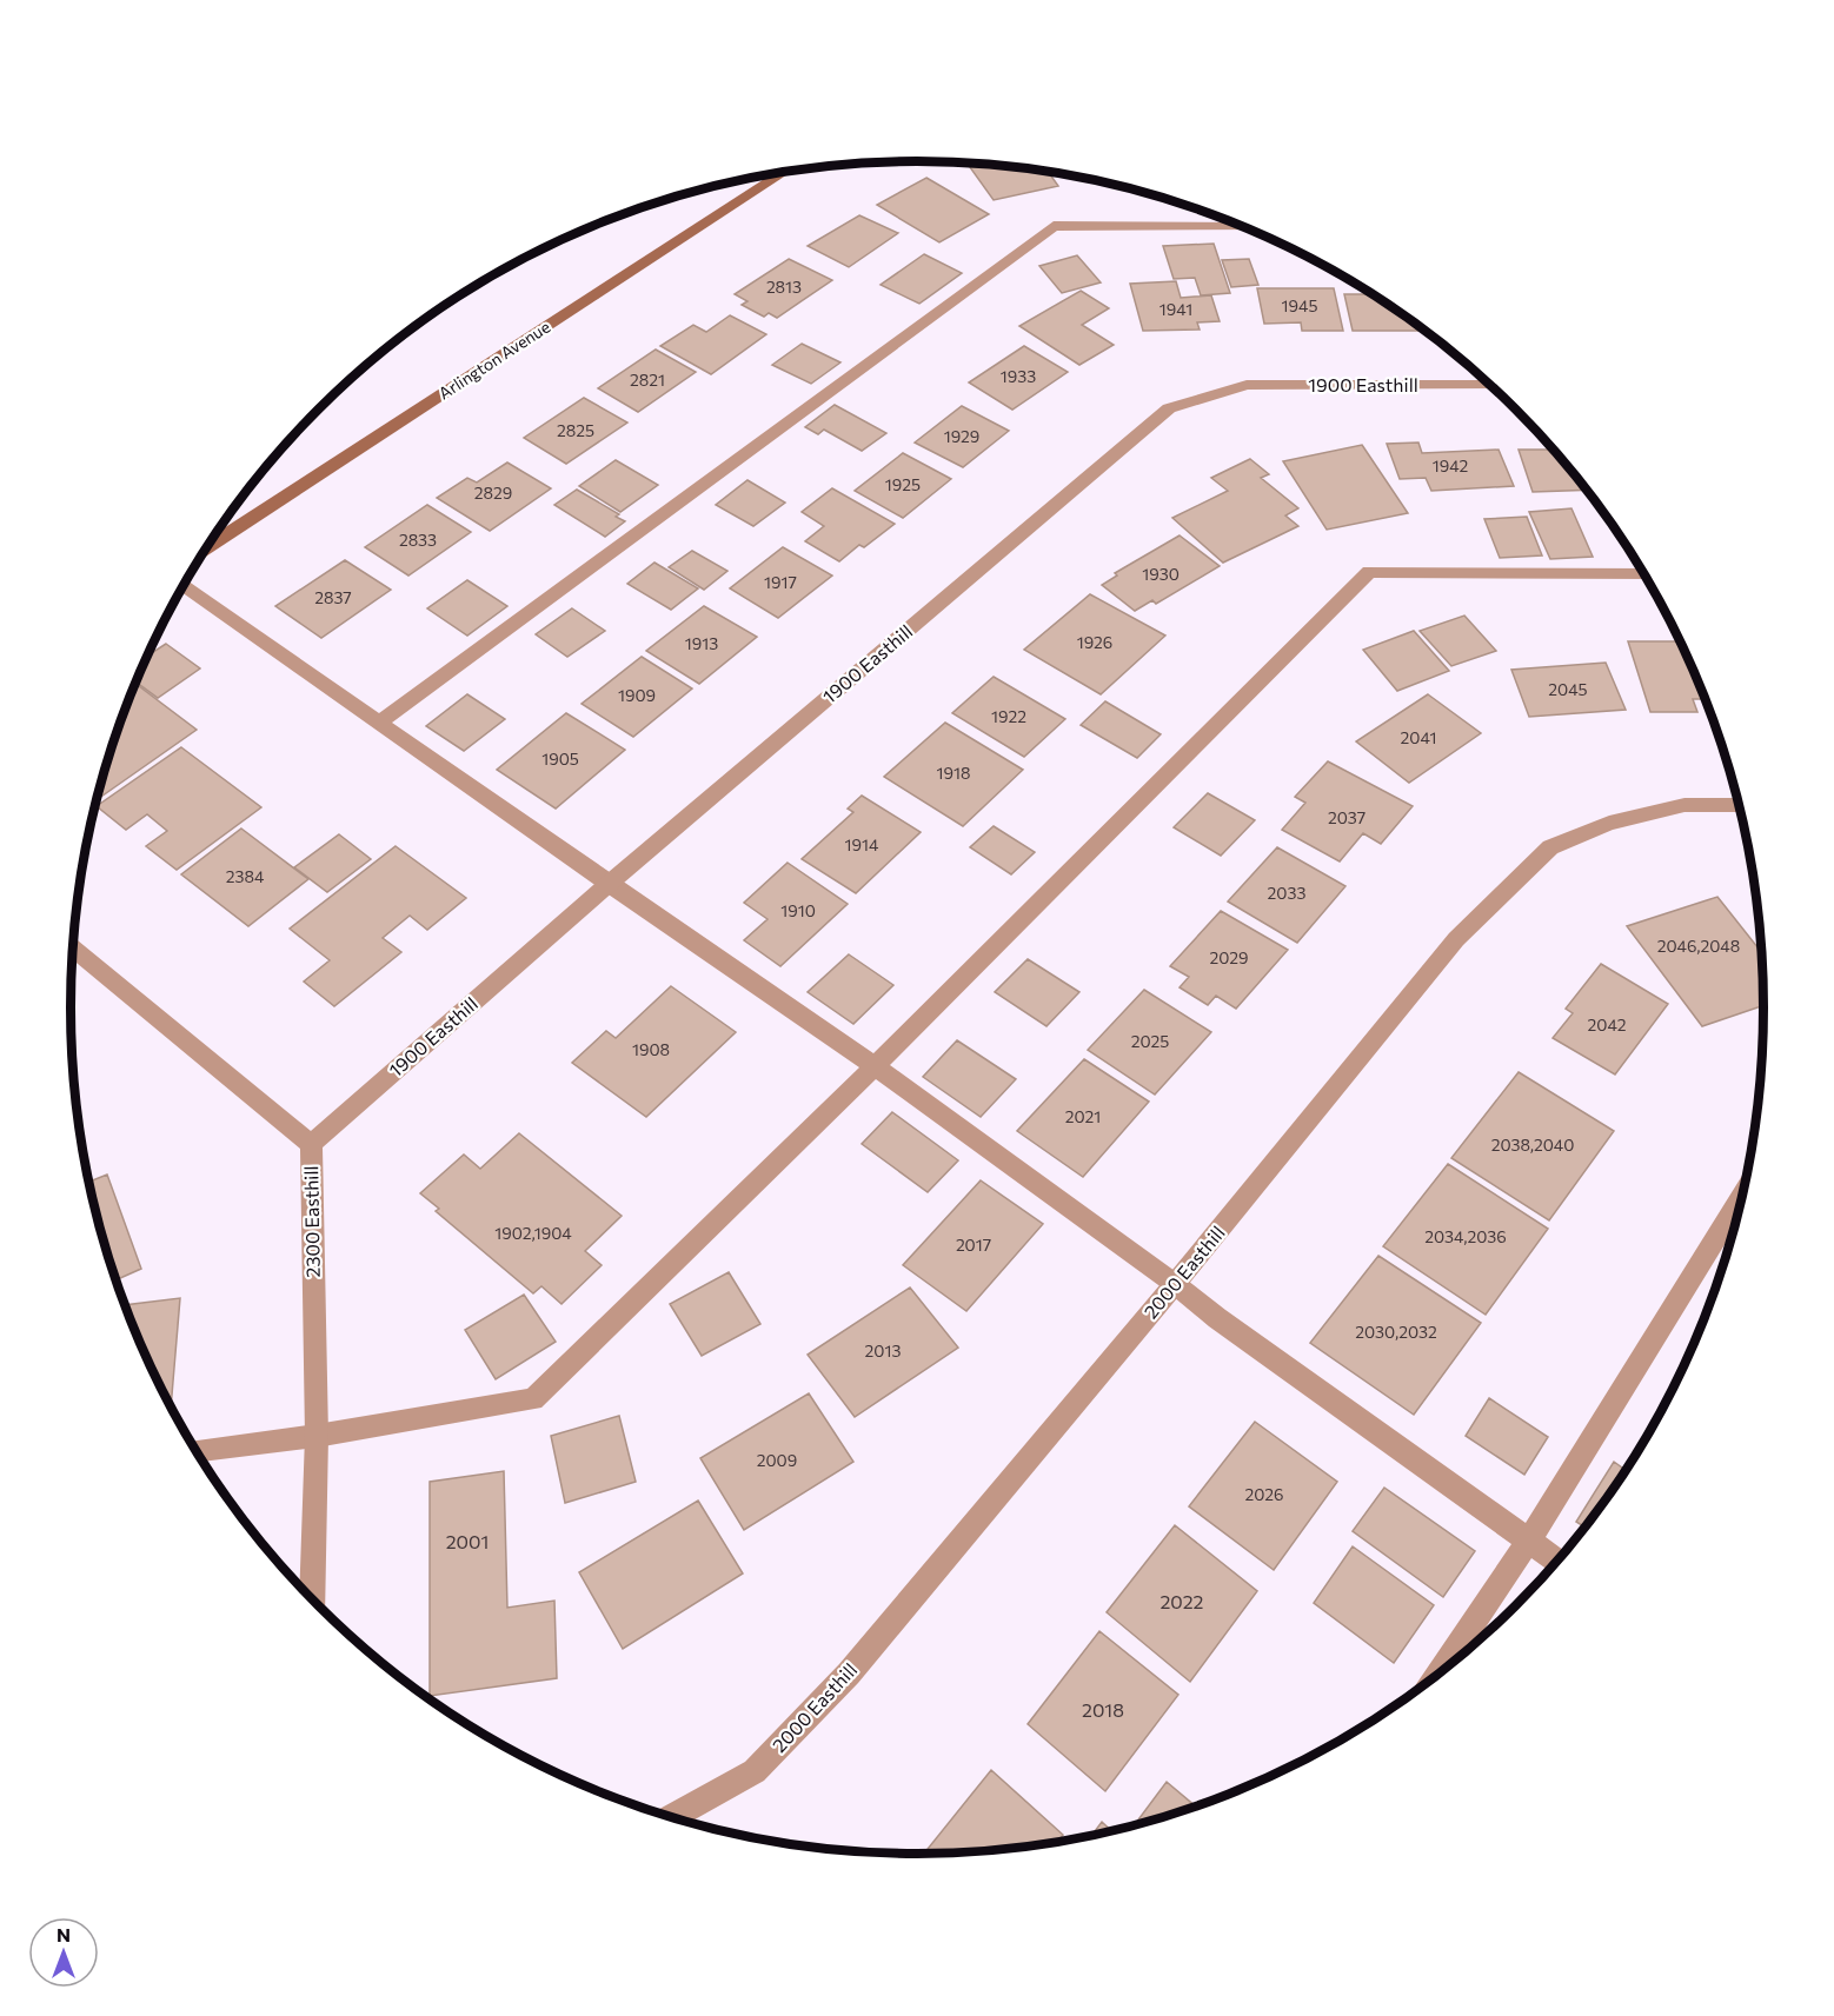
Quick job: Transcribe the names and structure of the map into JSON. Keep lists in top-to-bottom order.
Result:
{
  "streets": {
    "street": [
      "Arlington Avenue",
      "1900 Easthill",
      "2300 Easthill",
      "2000 Easthill"
    ]
  },
  "crossings": [
    ["1900 Easthill", "2300 Easthill"]
  ],
  "house_numbers": [
    "2813",
    "1945",
    "1941",
    "1933",
    "2821",
    "2825",
    "1929",
    "1942",
    "1925",
    "2829",
    "2833",
    "1930",
    "1917",
    "2837",
    "1926",
    "1913",
    "2045",
    "1909",
    "1922",
    "2041",
    "1905",
    "1918",
    "2037",
    "1914",
    "2384",
    "2033",
    "1910",
    "2046,2048",
    "2029",
    "2042",
    "2025",
    "1908",
    "2021",
    "2038,2040",
    "1902,1904",
    "2034,2036",
    "2017",
    "2030,2032",
    "2013",
    "2009",
    "2026",
    "2001",
    "2022",
    "2018"
  ],
  "north": "top"
}
